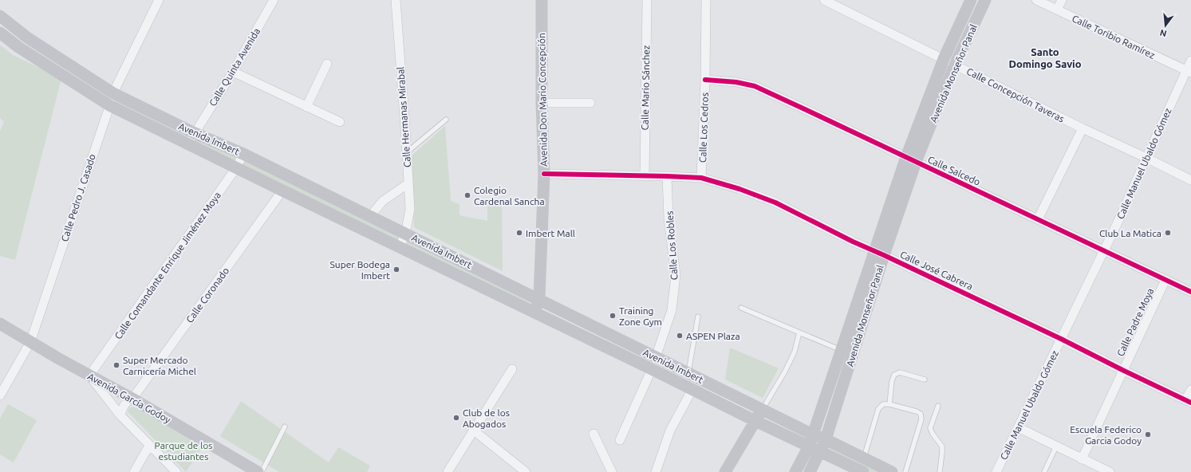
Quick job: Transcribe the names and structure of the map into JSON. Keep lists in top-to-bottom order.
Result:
{
  "streets": {
    "main road": [
      "Avenida Monseñor Panal",
      "Avenida Don Mario Concepción",
      "Avenida Imbert",
      "Avenida García Godoy"
    ],
    "street": [
      "Calle Toribio Ramírez",
      "Calle Quinta Avenida",
      "Calle Mario Sánchez",
      "Calle Concepción Taveras",
      "Calle Hermanas Mirabal",
      "Calle Los Cedros",
      "Calle Manuel Ubaldo Gómez",
      "Calle Salcedo",
      "Calle Pedro J. Casado",
      "Calle Los Robles",
      "Calle Comandante Enrique Jiménez Moya",
      "Calle José Cabrera",
      "Calle Coronado",
      "Calle Padre Moya"
    ]
  },
  "crossings": [
    ["Calle Toribio Ramírez", "Calle Manuel Ubaldo Gómez"],
    ["Calle Quinta Avenida", "Avenida Imbert"],
    ["Avenida Monseñor Panal", "Calle Concepción Taveras"],
    ["Avenida Monseñor Panal", "Avenida Imbert"],
    ["Avenida Monseñor Panal", "Calle Salcedo"],
    ["Avenida Monseñor Panal", "Calle José Cabrera"],
    ["Calle Mario Sánchez", "Calle José Cabrera"],
    ["Calle Concepción Taveras", "Calle Manuel Ubaldo Gómez"],
    ["Avenida Don Mario Concepción", "Avenida Imbert"],
    ["Avenida Don Mario Concepción", "Calle José Cabrera"],
    ["Calle Hermanas Mirabal", "Avenida Imbert"],
    ["Calle Los Cedros", "Calle Salcedo"],
    ["Calle Los Cedros", "Calle José Cabrera"],
    ["Avenida Imbert", "Calle Pedro J. Casado"],
    ["Avenida Imbert", "Calle Los Robles"],
    ["Avenida Imbert", "Calle Comandante Enrique Jiménez Moya"],
    ["Avenida Imbert", "Calle Coronado"],
    ["Calle Manuel Ubaldo Gómez", "Calle Salcedo"],
    ["Calle Manuel Ubaldo Gómez", "Calle José Cabrera"],
    ["Calle Salcedo", "Calle Padre Moya"],
    ["Calle Pedro J. Casado", "Avenida García Godoy"],
    ["Calle Los Robles", "Calle José Cabrera"],
    ["Calle Comandante Enrique Jiménez Moya", "Avenida García Godoy"],
    ["Calle José Cabrera", "Calle Padre Moya"],
    ["Calle Coronado", "Avenida García Godoy"]
  ],
  "districts": ["Santo Domingo Savio"],
  "parks": ["Parque de los estudiantes"],
  "places": [
    "Colegio Cardenal Sancha",
    "Imbert Mall",
    "Club La Matica",
    "Super Bodega Imbert",
    "Training Zone Gym",
    "ASPEN Plaza",
    "Super Mercado Carnicería Michel",
    "Club de los Abogados",
    "Escuela Federico Garcia Godoy"
  ],
  "north": "bottom"
}
